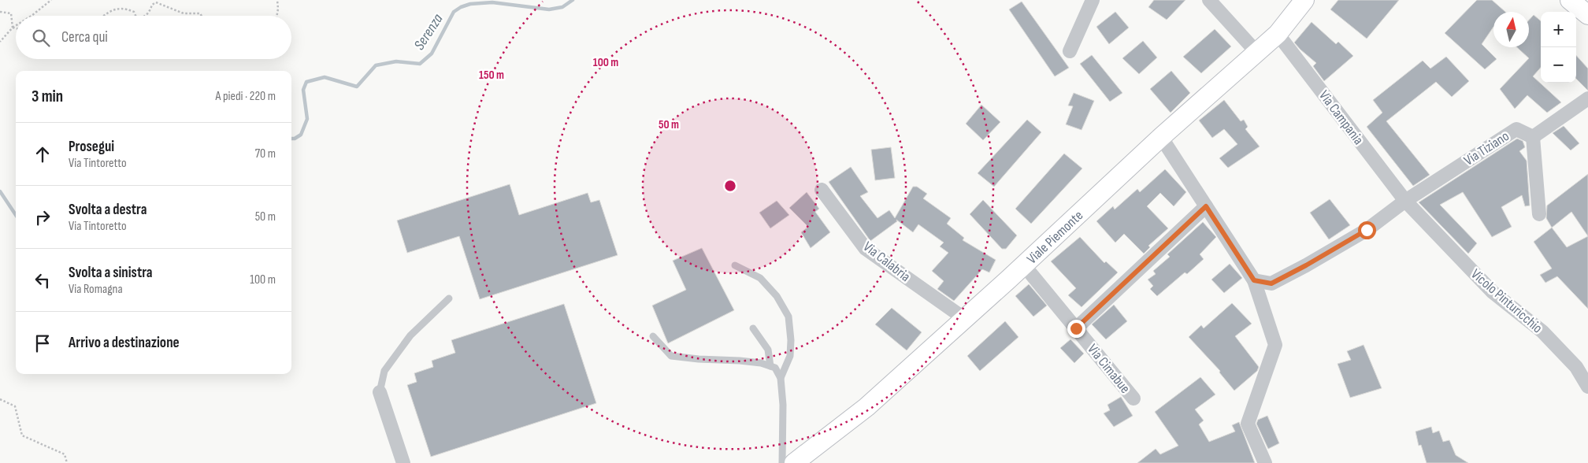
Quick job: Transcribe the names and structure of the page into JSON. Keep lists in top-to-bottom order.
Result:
{
  "streets": {
    "street": [
      "Via Campania",
      "Via Tiziano",
      "Viale Piemonte",
      "Via Calabria",
      "Vicolo Pinturicchio",
      "Via Cimabue"
    ]
  },
  "crossings": [
    ["Via Campania", "Via Tiziano"],
    ["Via Campania", "Viale Piemonte"],
    ["Via Campania", "Vicolo Pinturicchio"],
    ["Via Tiziano", "Vicolo Pinturicchio"],
    ["Viale Piemonte", "Via Calabria"],
    ["Viale Piemonte", "Via Cimabue"]
  ],
  "water": ["Serenza"],
  "north": "top",
  "page": {
    "map_buttons": ["+", "−"],
    "search": "Cerca qui",
    "heading": ["3 min", "A piedi · 220 m"],
    "list": [
      ["Prosegui", "Via Tintoretto", "70 m"],
      ["Svolta a destra", "Via Tintoretto", "50 m"],
      ["Svolta a sinistra", "Via Romagna", "100 m"],
      "Arrivo a destinazione"
    ]
  },
  "rings": ["100 m", "150 m", "50 m"]
}
